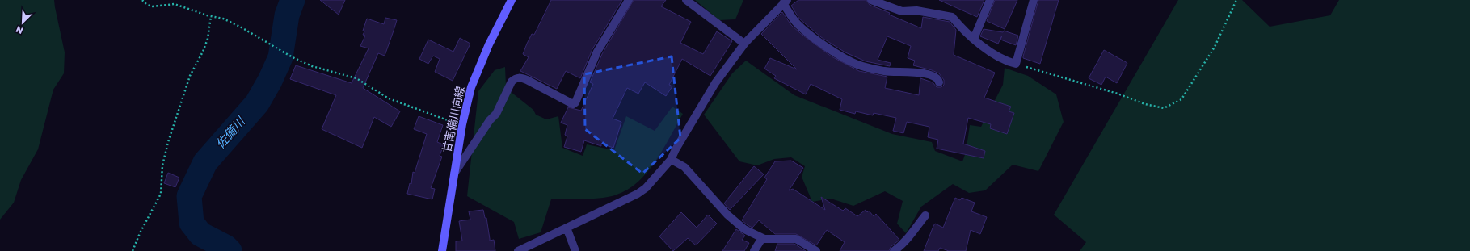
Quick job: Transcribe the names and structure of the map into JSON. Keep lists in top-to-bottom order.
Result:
{
  "streets": {
    "main road": ["甘南備川向線"]
  },
  "water": ["佐備川"],
  "north": "bottom left"
}
